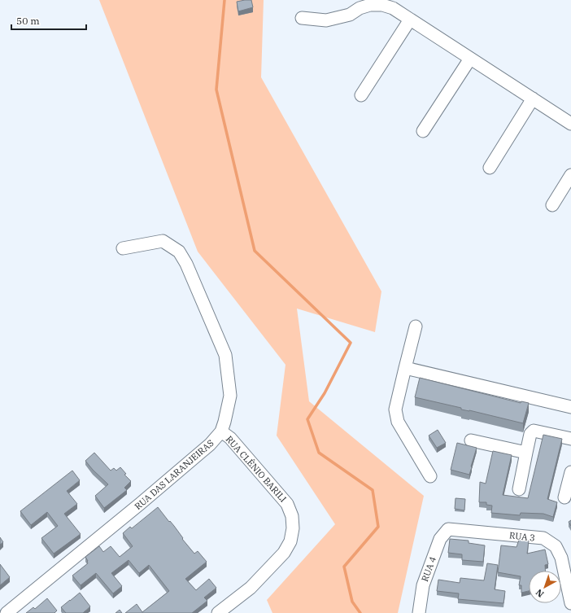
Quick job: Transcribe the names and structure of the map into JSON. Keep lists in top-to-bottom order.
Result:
{
  "streets": {
    "street": [
      "RUA CLÊNIO BARILI",
      "RUA DAS LARANJEIRAS",
      "RUA 3",
      "RUA 4"
    ]
  },
  "crossings": [
    ["RUA CLÊNIO BARILI", "RUA DAS LARANJEIRAS"],
    ["RUA 3", "RUA 4"]
  ],
  "scale_bar": "50 m",
  "north": "bottom left"
}
